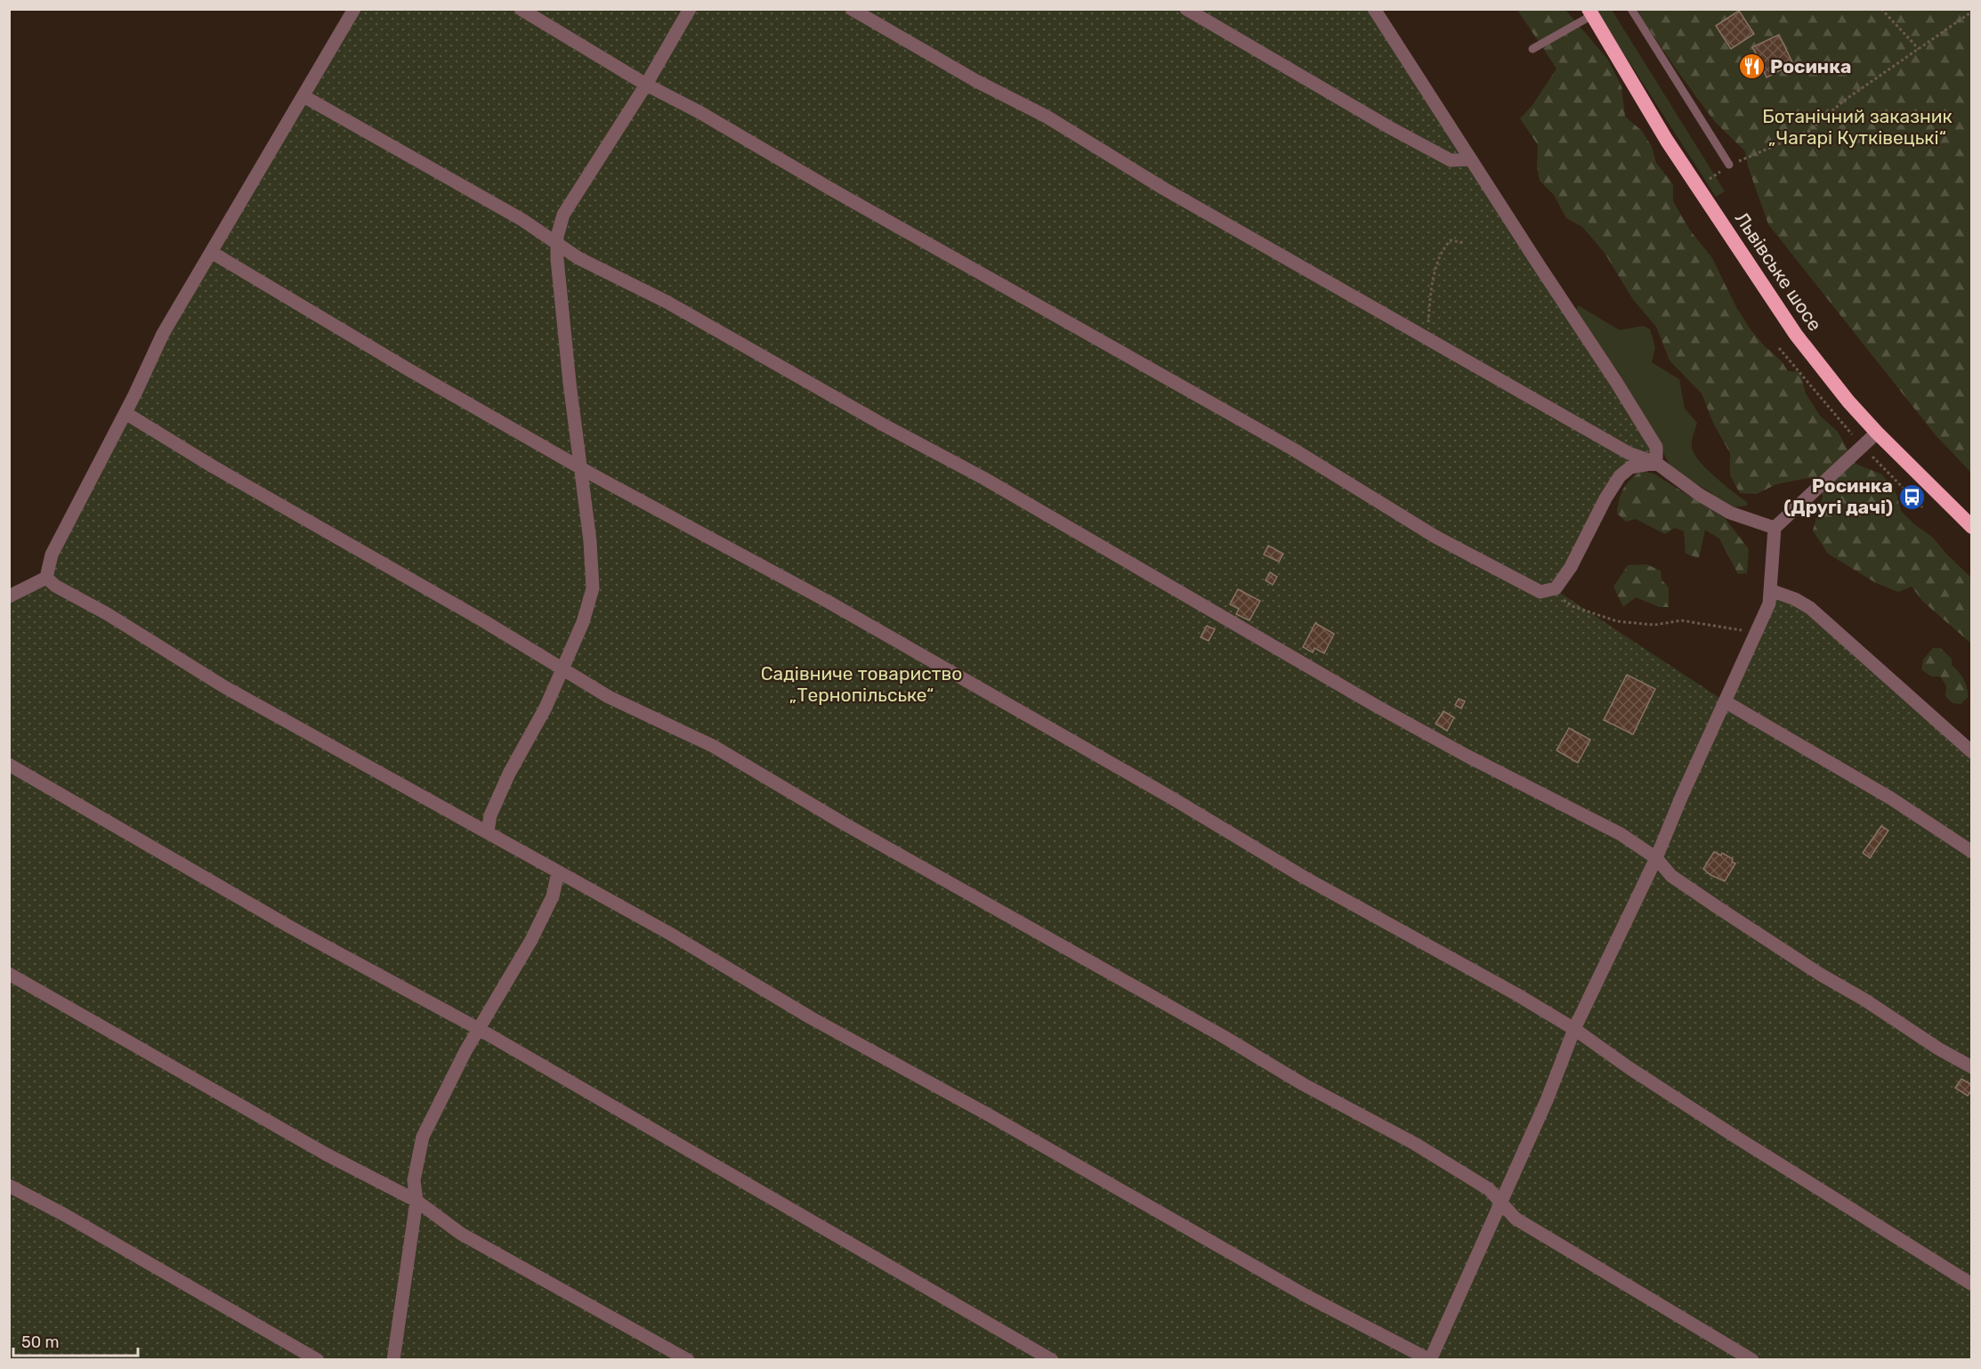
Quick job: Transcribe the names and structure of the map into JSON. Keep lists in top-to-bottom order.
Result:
{
  "streets": {
    "highway": ["Львівське шосе"]
  },
  "parks": ["Ботанічний заказник „Чагарі Кутківецькі“", "Садівниче товариство „Тернопільське“"],
  "places": {
    "restaurant": ["Росинка"],
    "bus stop": ["Росинка (Другі дачі)"]
  },
  "scale_bar": "50 m"
}
